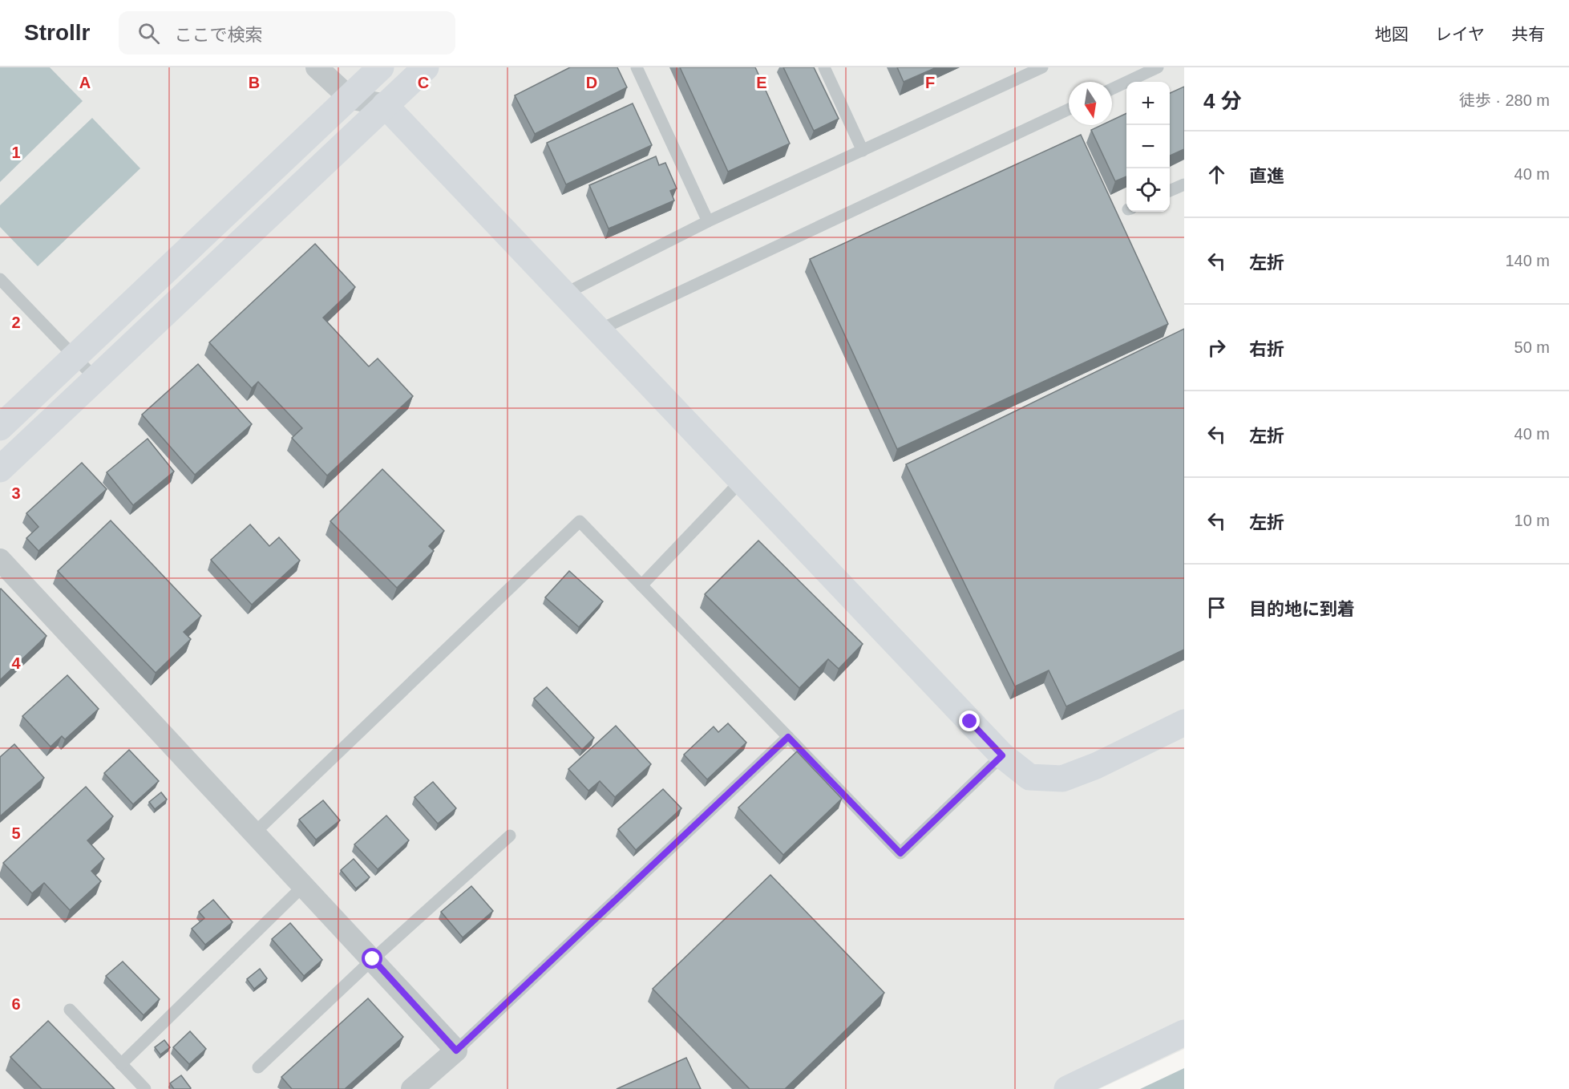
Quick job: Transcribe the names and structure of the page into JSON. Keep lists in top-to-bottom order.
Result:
{
  "north": "bottom",
  "page": {
    "header": "Strollr",
    "search": "ここで検索",
    "nav": ["地図", "レイヤ", "共有"],
    "heading": ["4 分", "徒歩 · 280 m"],
    "map_buttons": ["+", "−"],
    "list": [
      ["直進", "40 m"],
      ["左折", "140 m"],
      ["右折", "50 m"],
      ["左折", "40 m"],
      ["左折", "10 m"],
      "目的地に到着"
    ]
  },
  "grid": {
    "columns": [
      "A",
      "B",
      "C",
      "D",
      "E",
      "F"
    ],
    "rows": [
      "1",
      "2",
      "3",
      "4",
      "5",
      "6"
    ]
  }
}
